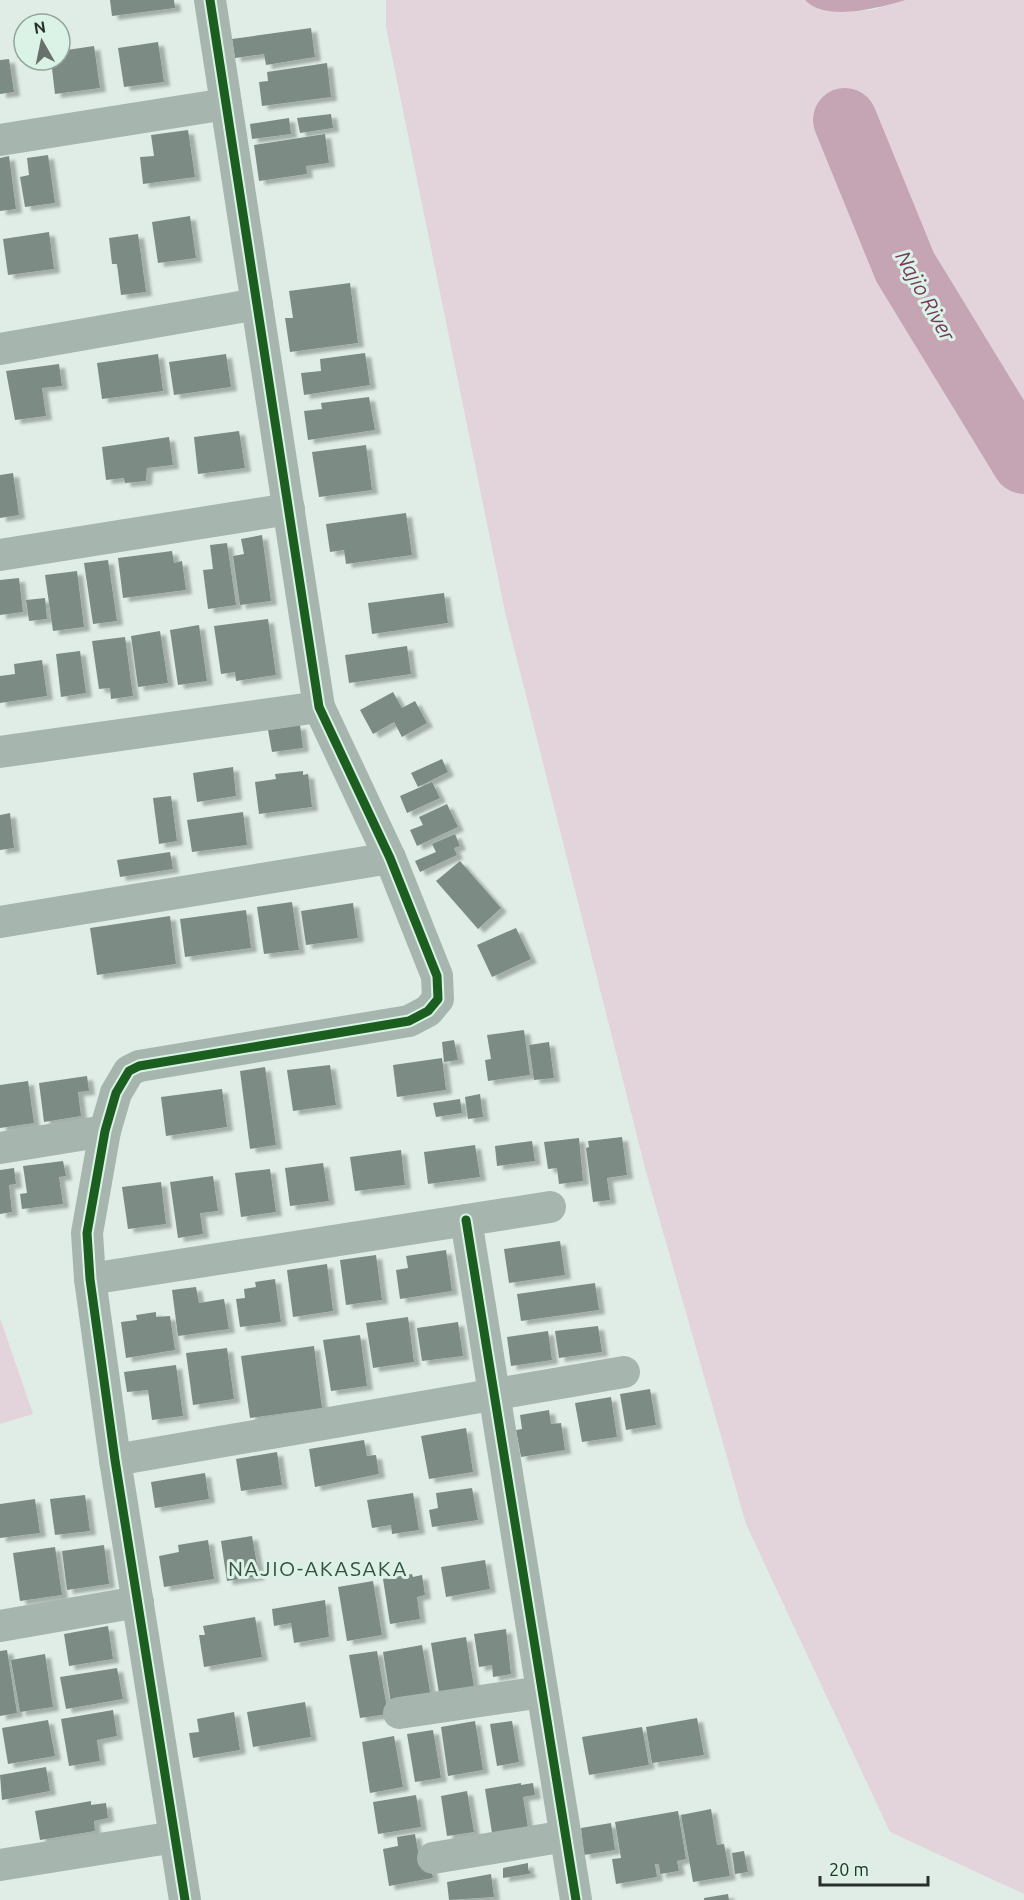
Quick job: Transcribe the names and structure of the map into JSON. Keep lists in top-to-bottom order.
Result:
{
  "districts": ["NAJIO-AKASAKA"],
  "water": ["Najio River"],
  "scale_bar": "20 m",
  "north": "top"
}
